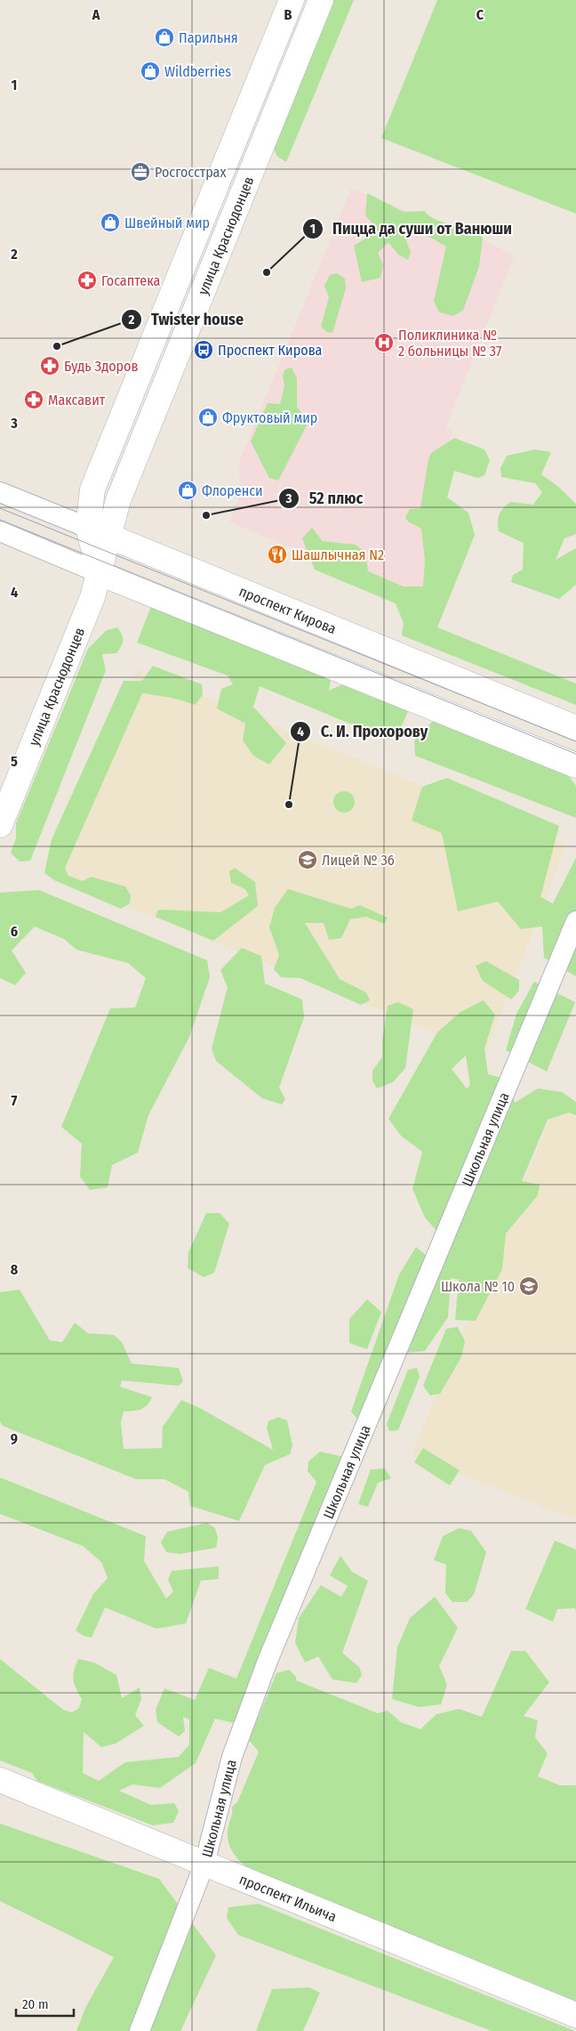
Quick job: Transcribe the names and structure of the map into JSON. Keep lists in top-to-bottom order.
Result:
{
  "streets": {
    "street": [
      "улица Краснодонцев",
      "проспект Кирова",
      "Школьная улица",
      "проспект Ильича"
    ]
  },
  "crossings": [
    ["улица Краснодонцев", "проспект Кирова"],
    ["Школьная улица", "проспект Ильича"]
  ],
  "places": {
    "shop": [
      "Парильня",
      "Wildberries",
      "Швейный мир",
      "Фруктовый мир",
      "Флоренси"
    ],
    "office": ["Росгосстрах"],
    "other": [
      "Пицца да суши от Ванюши",
      "Twister house",
      "52 плюс",
      "С. И. Прохорову"
    ],
    "pharmacy": ["Госаптека", "Будь Здоров", "Максавит"],
    "hospital": ["Поликлиника № 2 больницы № 37"],
    "bus stop": ["Проспект Кирова"],
    "restaurant": ["Шашлычная N2"],
    "school or university": ["Лицей № 36", "Школа № 10"]
  },
  "scale_bar": "20 m",
  "grid": {
    "columns": ["A", "B", "C"],
    "rows": [
      "1",
      "2",
      "3",
      "4",
      "5",
      "6",
      "7",
      "8",
      "9"
    ]
  }
}
